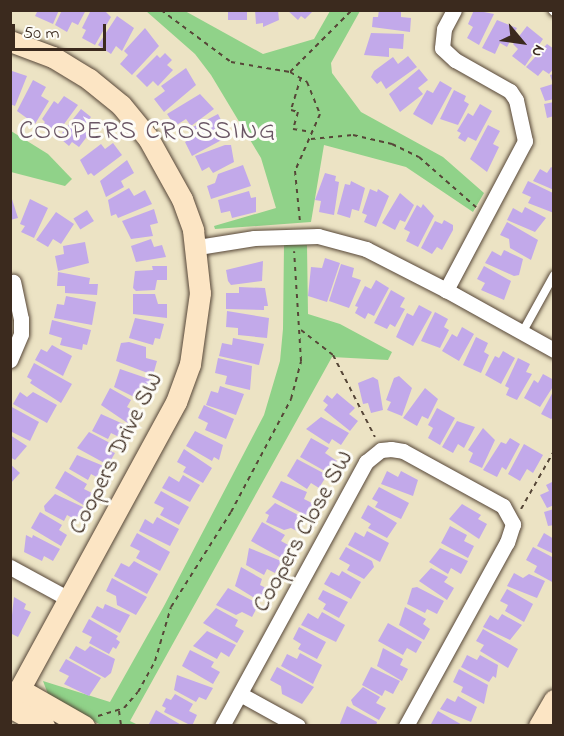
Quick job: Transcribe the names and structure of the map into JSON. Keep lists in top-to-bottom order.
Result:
{
  "streets": {
    "street": ["Coopers Drive SW", "Coopers Close SW"]
  },
  "districts": ["COOPERS CROSSING"],
  "scale_bar": "50 m",
  "north": "bottom right"
}
